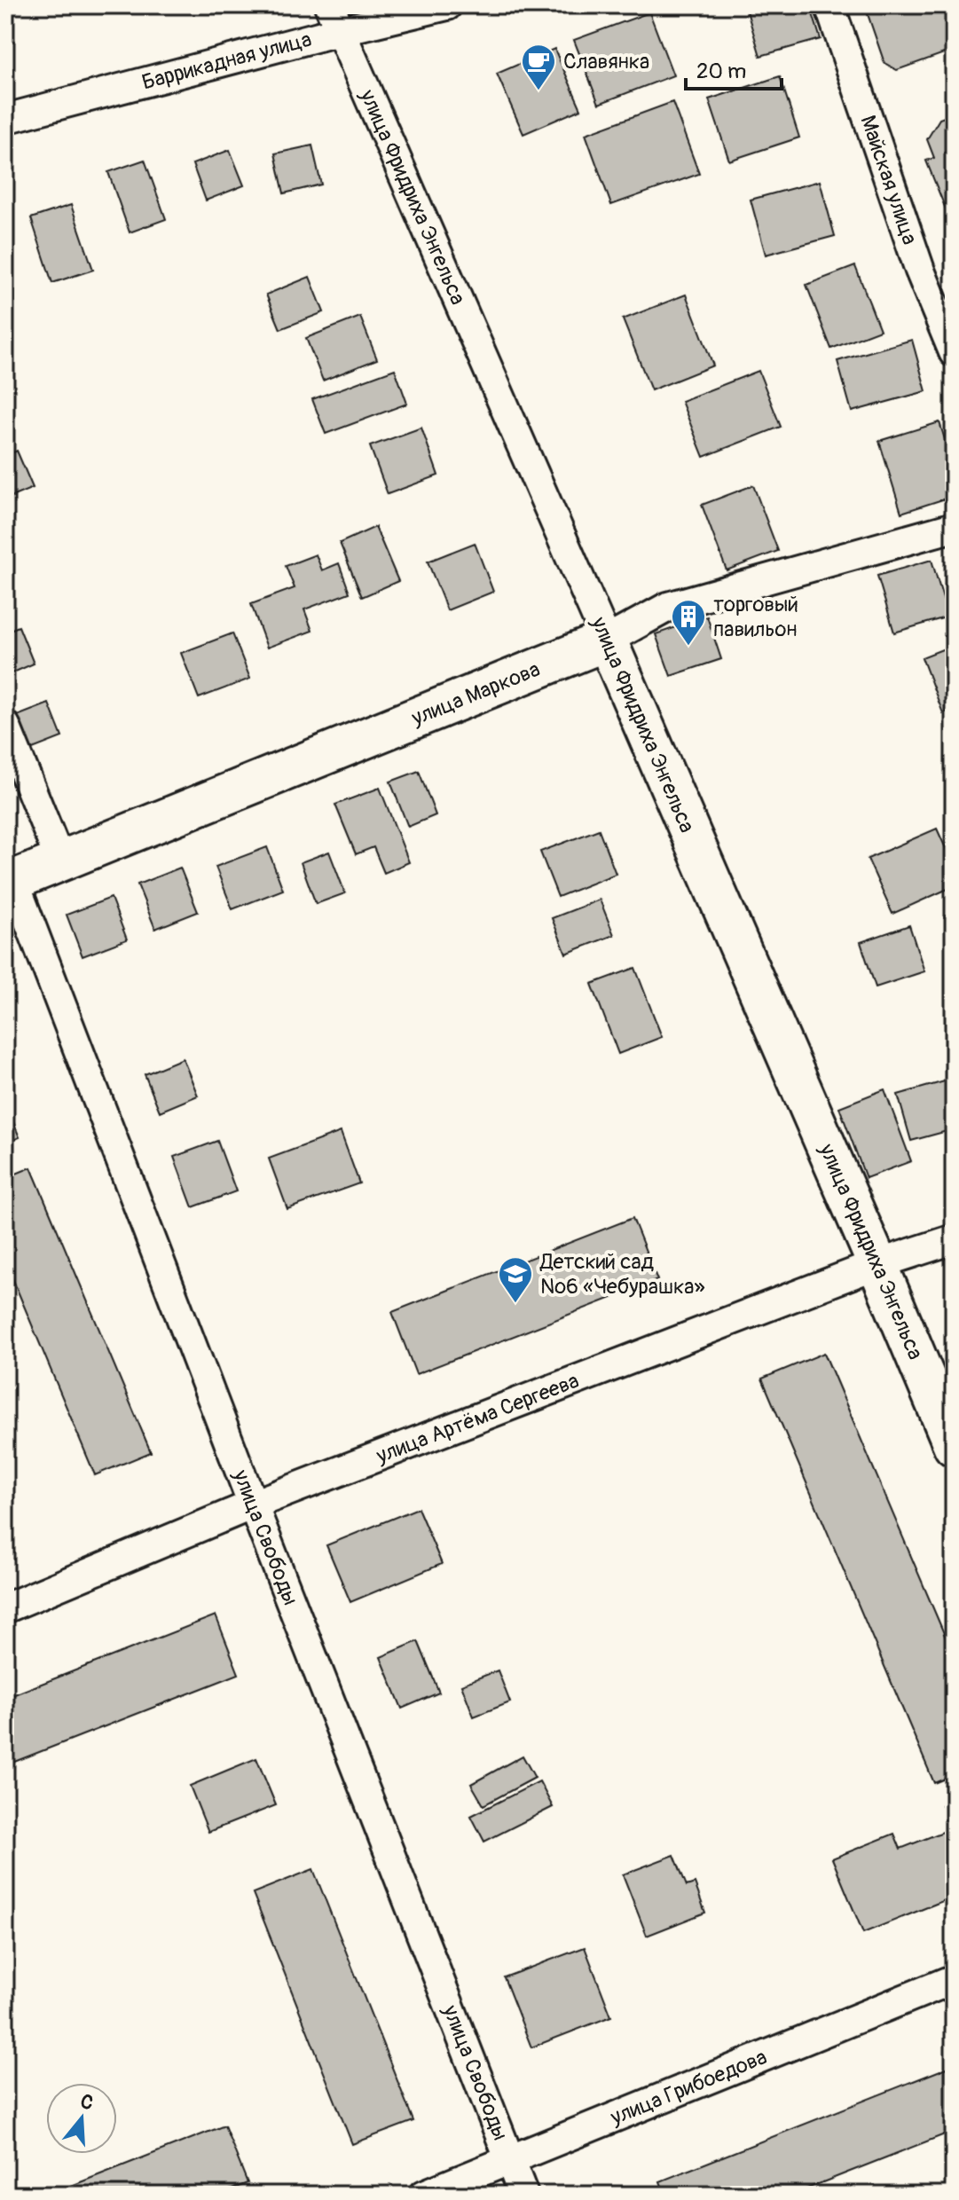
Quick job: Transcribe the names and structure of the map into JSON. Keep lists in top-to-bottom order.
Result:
{
  "streets": {
    "street": [
      "Баррикадная улица",
      "Майская улица",
      "улица Фридриха Энгельса",
      "улица Маркова",
      "улица Артёма Сергеева",
      "улица Свободы",
      "улица Грибоедова"
    ]
  },
  "crossings": [
    ["Баррикадная улица", "улица Фридриха Энгельса"],
    ["улица Фридриха Энгельса", "улица Маркова"],
    ["улица Фридриха Энгельса", "улица Артёма Сергеева"],
    ["улица Маркова", "улица Свободы"],
    ["улица Артёма Сергеева", "улица Свободы"],
    ["улица Свободы", "улица Грибоедова"]
  ],
  "places": {
    "cafe": ["Славянка"],
    "building": ["торговый павильон"],
    "school or university": ["Детский сад №6 «Чебурашка»"]
  },
  "scale_bar": "20 m",
  "north": "top"
}
